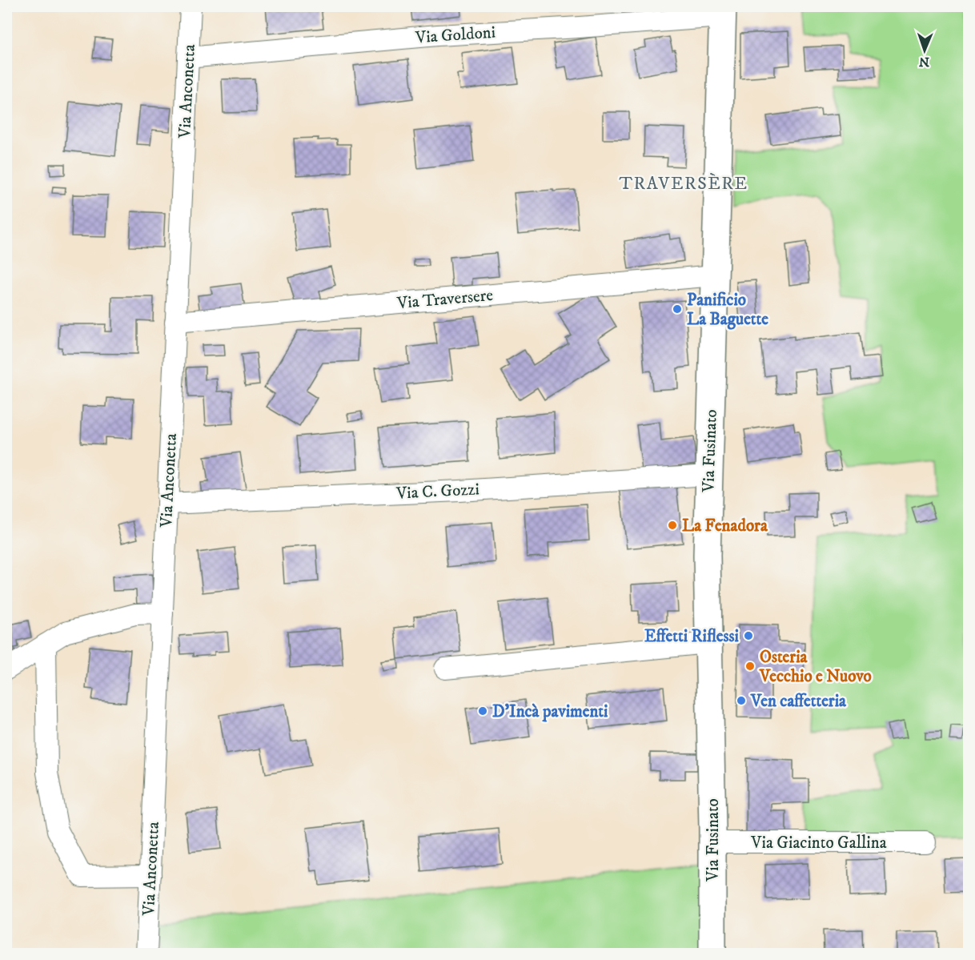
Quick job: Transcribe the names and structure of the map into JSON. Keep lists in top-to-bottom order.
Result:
{
  "streets": {
    "main road": ["Via Fusinato"],
    "street": [
      "Via Goldoni",
      "Via Anconetta",
      "Via Traversere",
      "Via C. Gozzi",
      "Via Giacinto Gallina"
    ]
  },
  "crossings": [
    ["Via Goldoni", "Via Anconetta"],
    ["Via Goldoni", "Via Fusinato"],
    ["Via Anconetta", "Via Traversere"],
    ["Via Anconetta", "Via C. Gozzi"],
    ["Via Traversere", "Via Fusinato"],
    ["Via Fusinato", "Via C. Gozzi"],
    ["Via Fusinato", "Via Giacinto Gallina"]
  ],
  "districts": ["TRAVERSÈRE"],
  "places": [
    "Panificio La Baguette",
    "La Fenadora",
    "Effetti Riflessi",
    "Osteria Vecchio e Nuovo",
    "Ven caffetteria",
    "D'Incà pavimenti"
  ],
  "north": "bottom"
}
